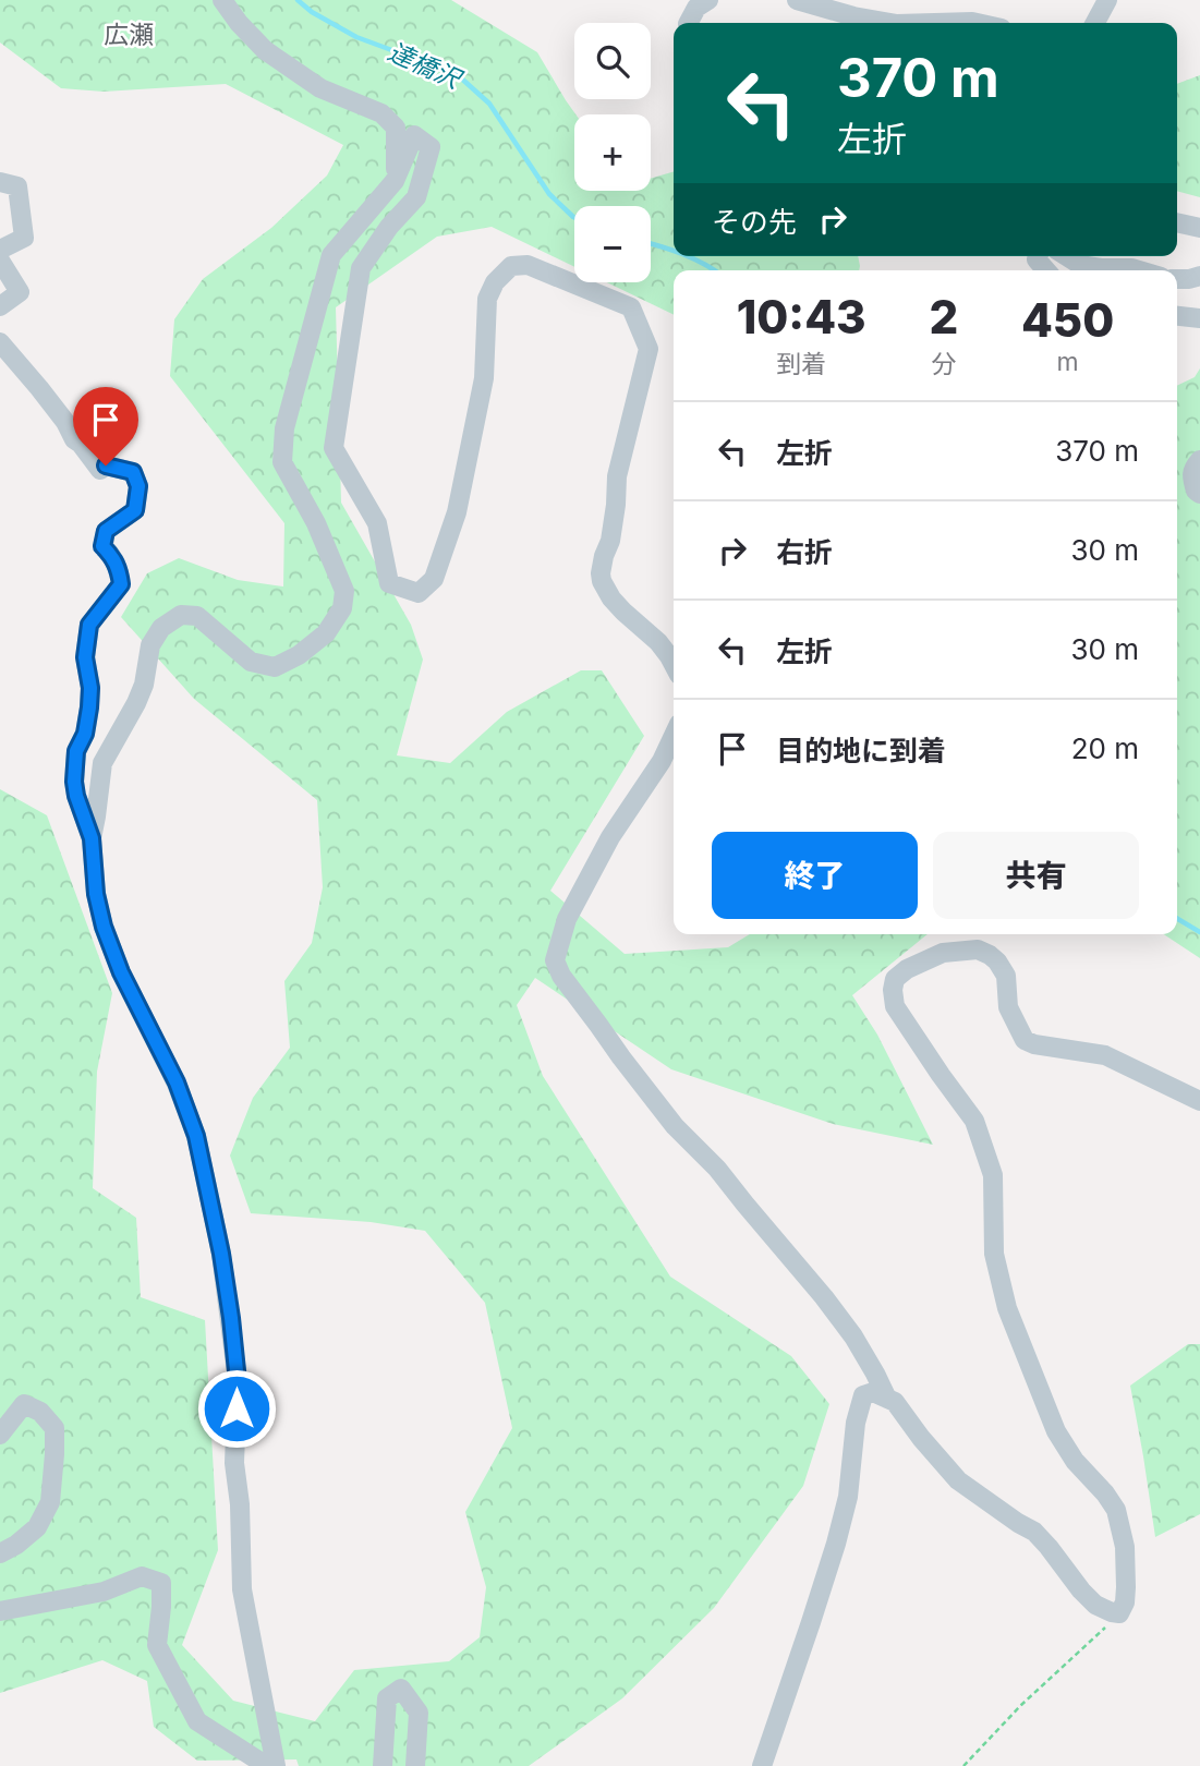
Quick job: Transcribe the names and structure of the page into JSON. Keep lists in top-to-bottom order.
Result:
{
  "districts": ["広瀬"],
  "water": ["達橋沢"],
  "page": {
    "map_buttons": ["+", "−"],
    "turn": ["370 m", "左折"],
    "then": "その先",
    "eta": [
      "10:43",
      "到着",
      "2",
      "分",
      "450",
      "m"
    ],
    "list": [
      {
        "name": "左折",
        "value": "370 m"
      },
      {
        "name": "右折",
        "value": "30 m"
      },
      {
        "name": "左折",
        "value": "30 m"
      },
      {
        "name": "目的地に到着",
        "value": "20 m"
      }
    ],
    "buttons": ["終了", "共有"]
  }
}
